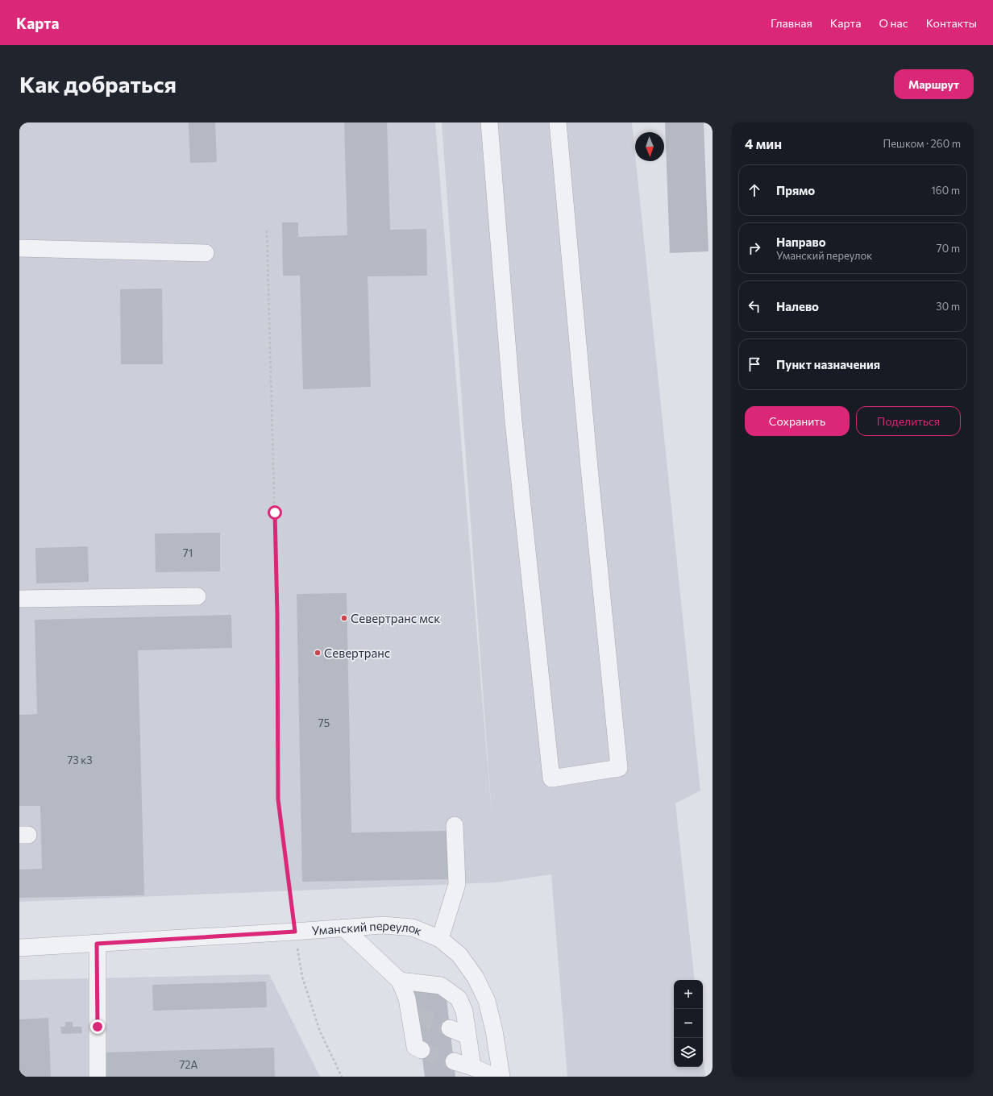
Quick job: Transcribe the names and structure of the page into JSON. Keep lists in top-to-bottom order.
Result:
{
  "streets": {
    "street": ["Уманский переулок"]
  },
  "places": ["Севертранс мск", "Севертранс"],
  "house_numbers": [
    "71",
    "75",
    "73 к3",
    "72А"
  ],
  "north": "bottom",
  "page": {
    "header": "Карта",
    "nav": [
      "Главная",
      "Карта",
      "О нас",
      "Контакты"
    ],
    "buttons": [
      "Маршрут",
      ["Сохранить", "Поделиться"]
    ],
    "title": "Как добраться",
    "heading": ["4 мин", "Пешком · 260 m"],
    "list": [
      ["Прямо", "160 m"],
      ["Направо", "Уманский переулок", "70 m"],
      ["Налево", "30 m"],
      "Пункт назначения"
    ],
    "map_buttons": ["+", "−"]
  }
}
